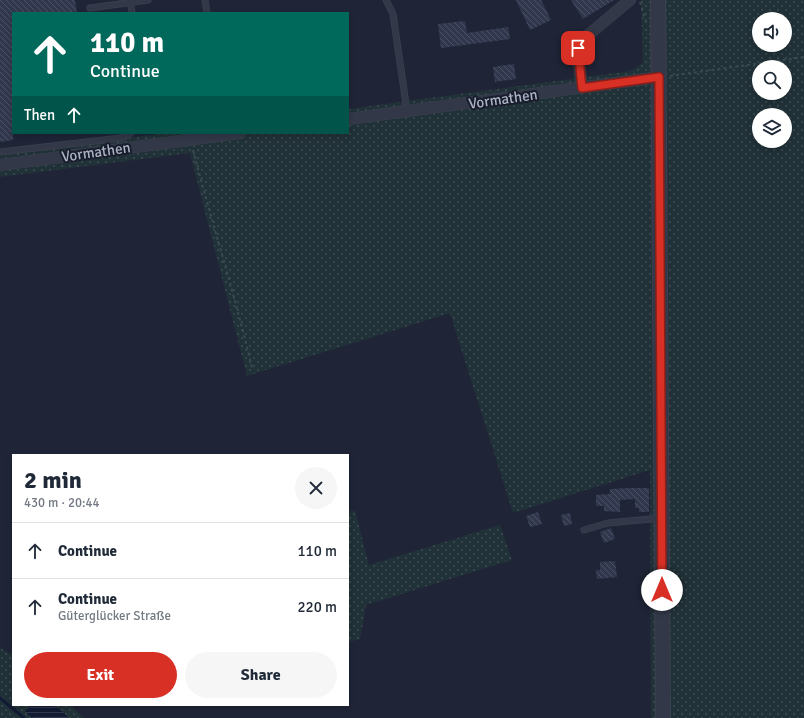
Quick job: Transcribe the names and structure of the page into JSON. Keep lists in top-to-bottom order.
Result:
{
  "streets": {
    "street": ["Vormathen"]
  },
  "page": {
    "turn": ["110 m", "Continue"],
    "then": "Then",
    "heading": ["2 min", "430 m · 20:44"],
    "list": [
      {
        "name": "Continue",
        "value": "110 m"
      },
      {
        "name": "Continue",
        "note": "Güterglücker Straße",
        "value": "220 m"
      }
    ],
    "buttons": ["Exit", "Share"]
  }
}
